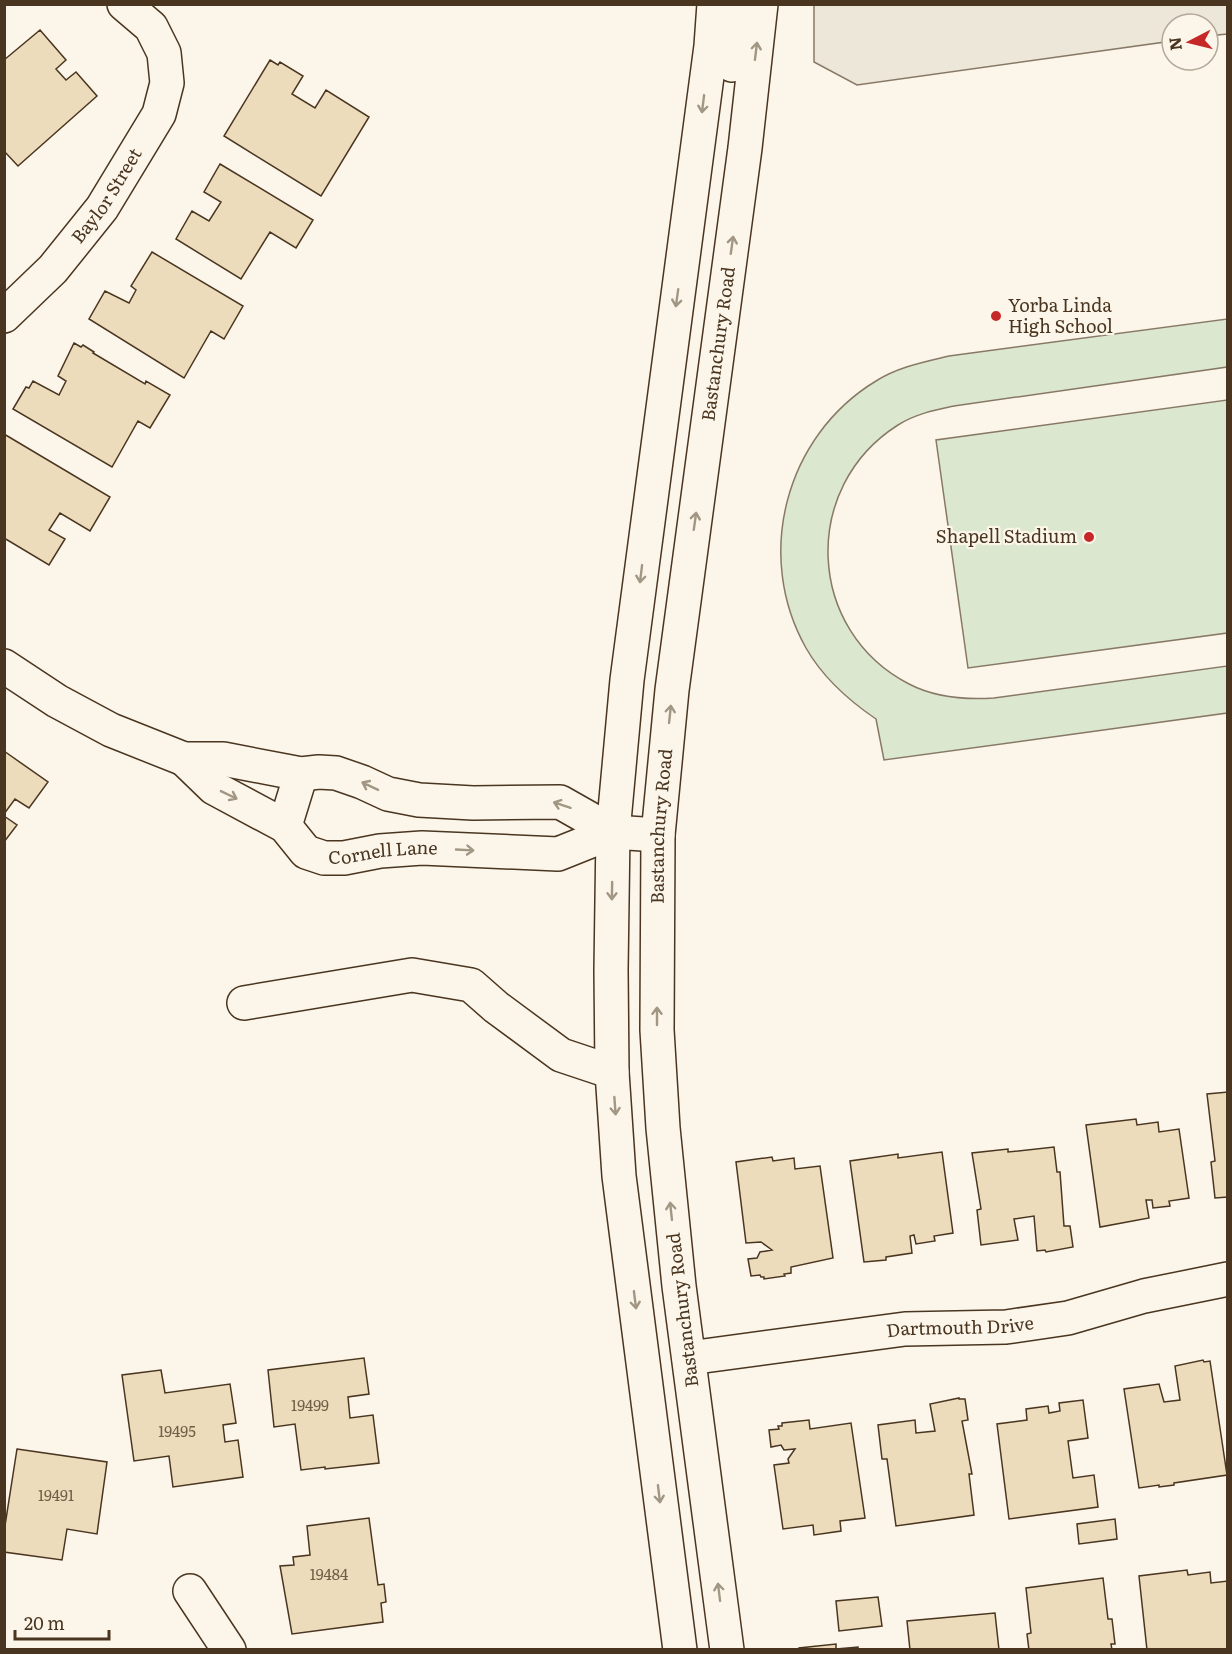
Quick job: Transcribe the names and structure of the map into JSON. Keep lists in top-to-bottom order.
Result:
{
  "streets": {
    "main road": [
      "Baylor Street",
      "Bastanchury Road",
      "Cornell Lane",
      "Dartmouth Drive"
    ]
  },
  "crossings": [
    ["Bastanchury Road", "Cornell Lane"],
    ["Bastanchury Road", "Dartmouth Drive"]
  ],
  "places": ["Yorba Linda High School", "Shapell Stadium"],
  "house_numbers": [
    "19499",
    "19495",
    "19491",
    "19484"
  ],
  "scale_bar": "20 m",
  "north": "left"
}
